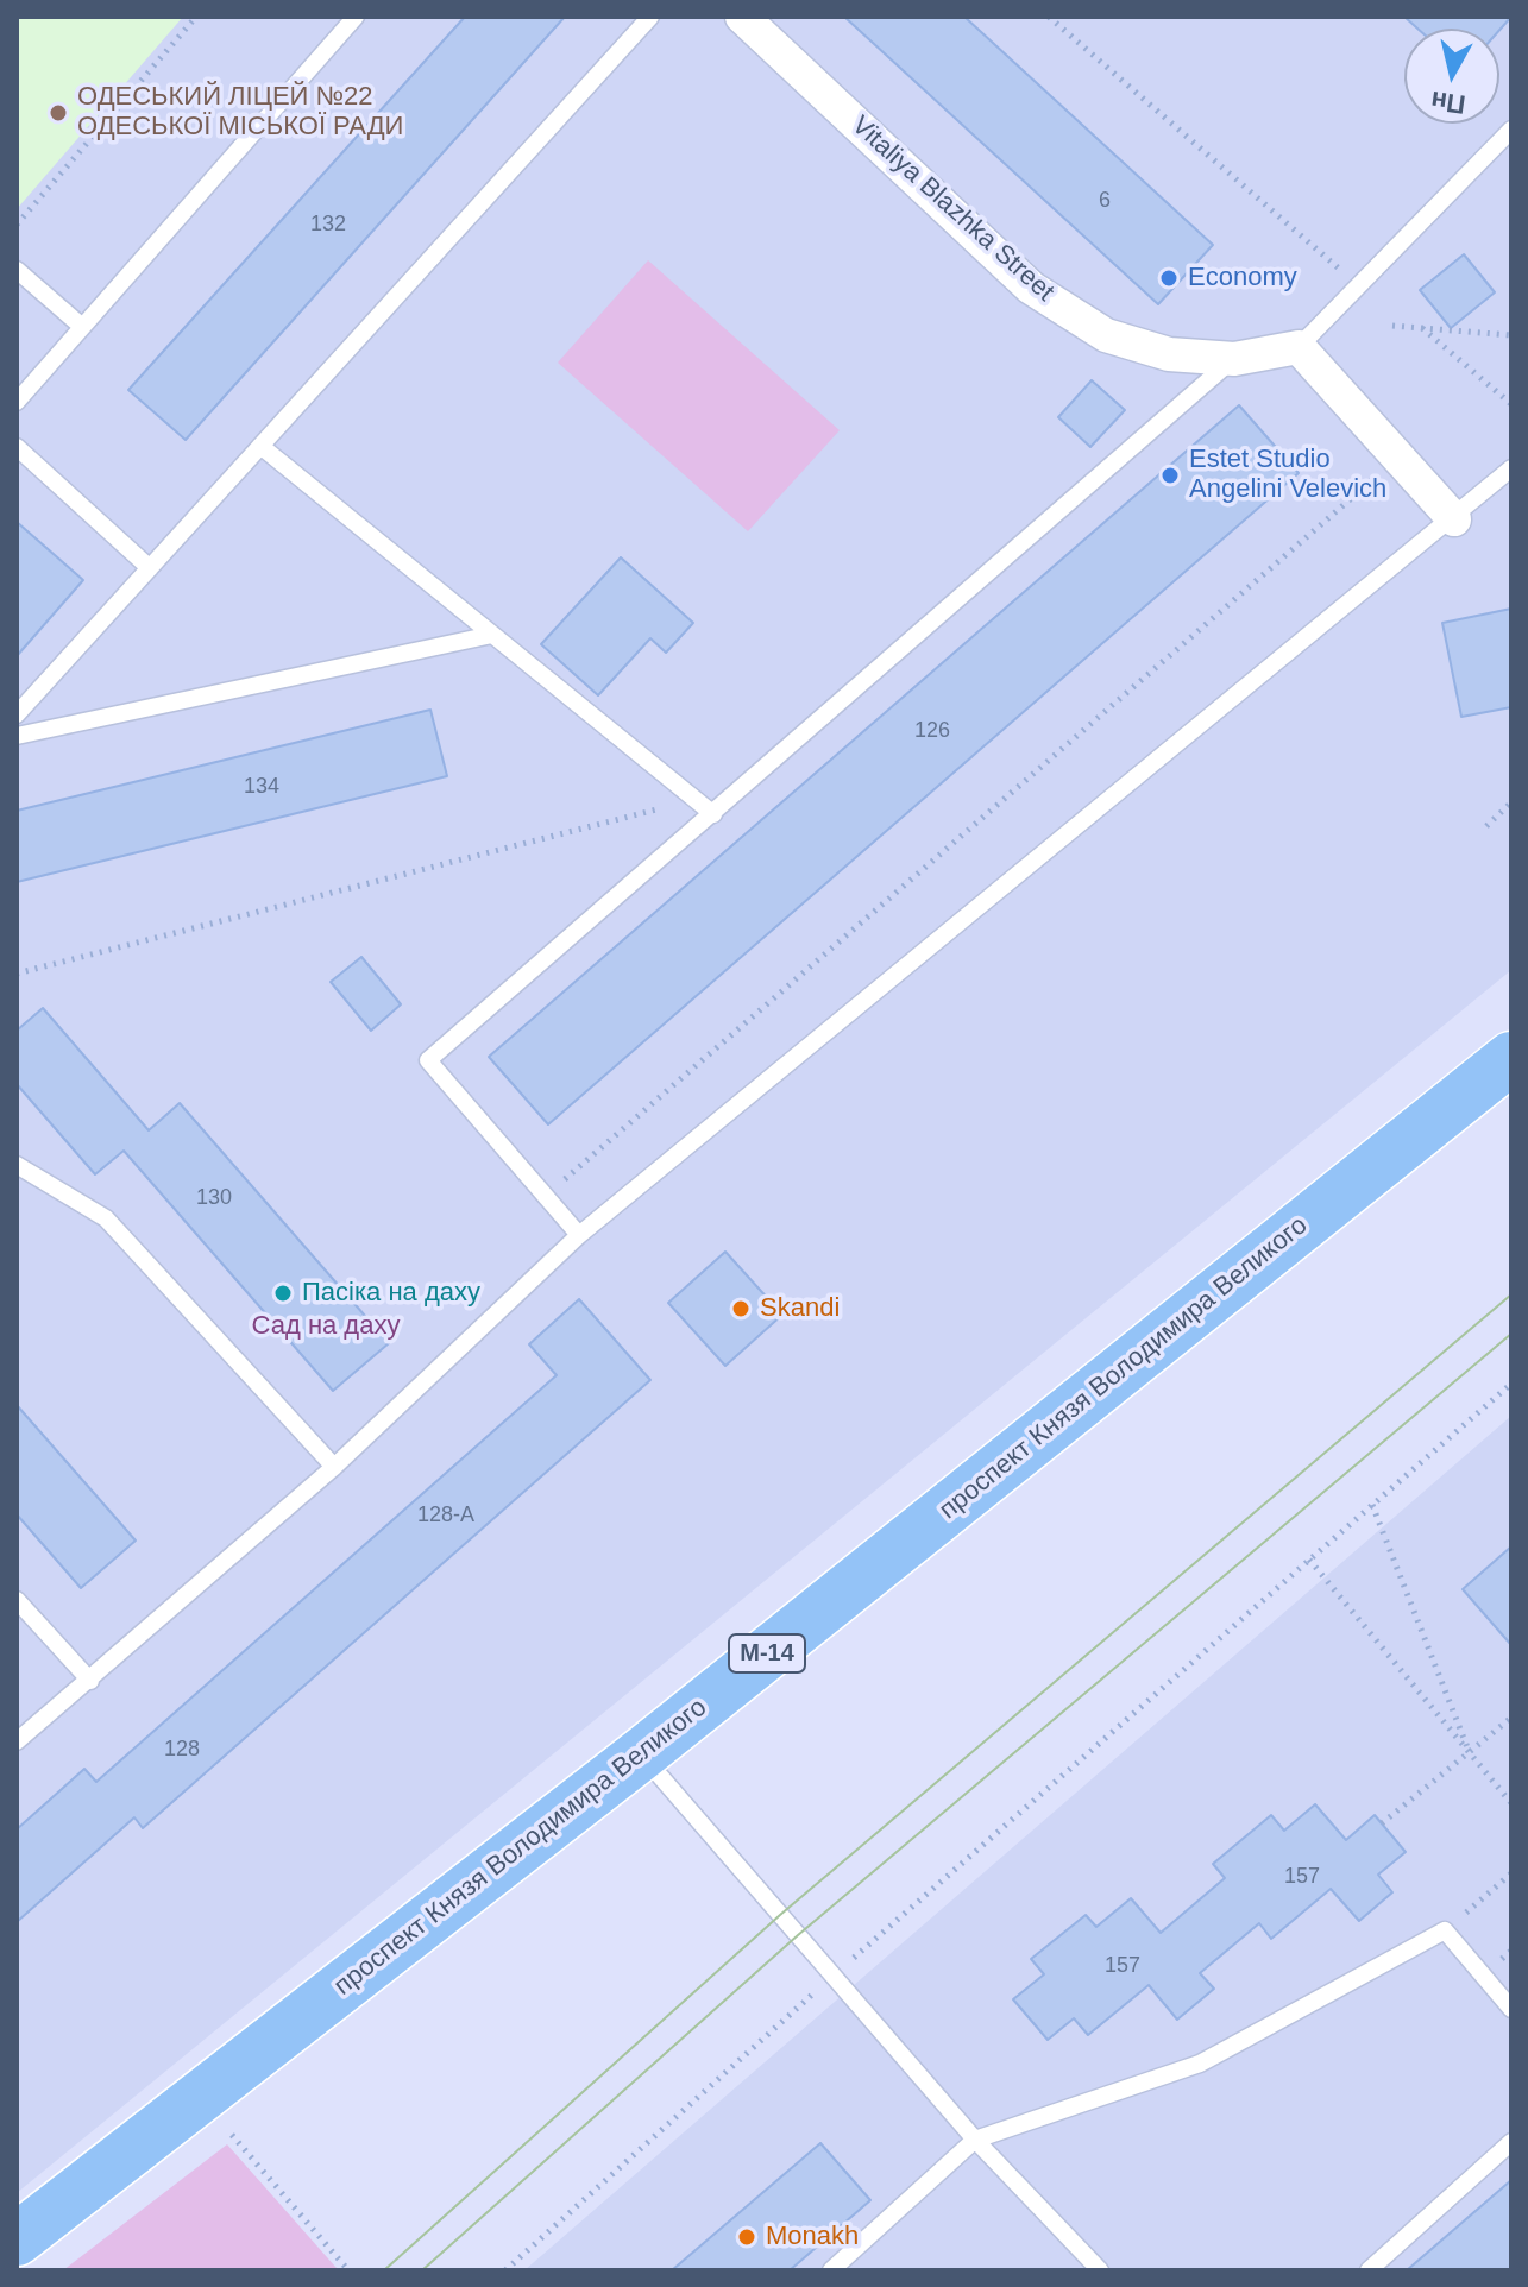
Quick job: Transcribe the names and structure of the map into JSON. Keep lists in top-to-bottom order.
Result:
{
  "streets": {
    "highway": ["проспект Князя Володимира Великого", "М-14"],
    "street": ["Vitaliya Blazhka Street"]
  },
  "parks": ["Сад на даху"],
  "places": [
    "ОДЕСЬКИЙ ЛІЦЕЙ №22 ОДЕСЬКОЇ МІСЬКОЇ РАДИ",
    "Economy",
    "Estet Studio Angelini Velevich",
    "Пасіка на даху",
    "Skandi",
    "Monakh"
  ],
  "house_numbers": [
    "6",
    "132",
    "126",
    "134",
    "130",
    "128-А",
    "128",
    "157",
    "157"
  ],
  "north": "bottom"
}
